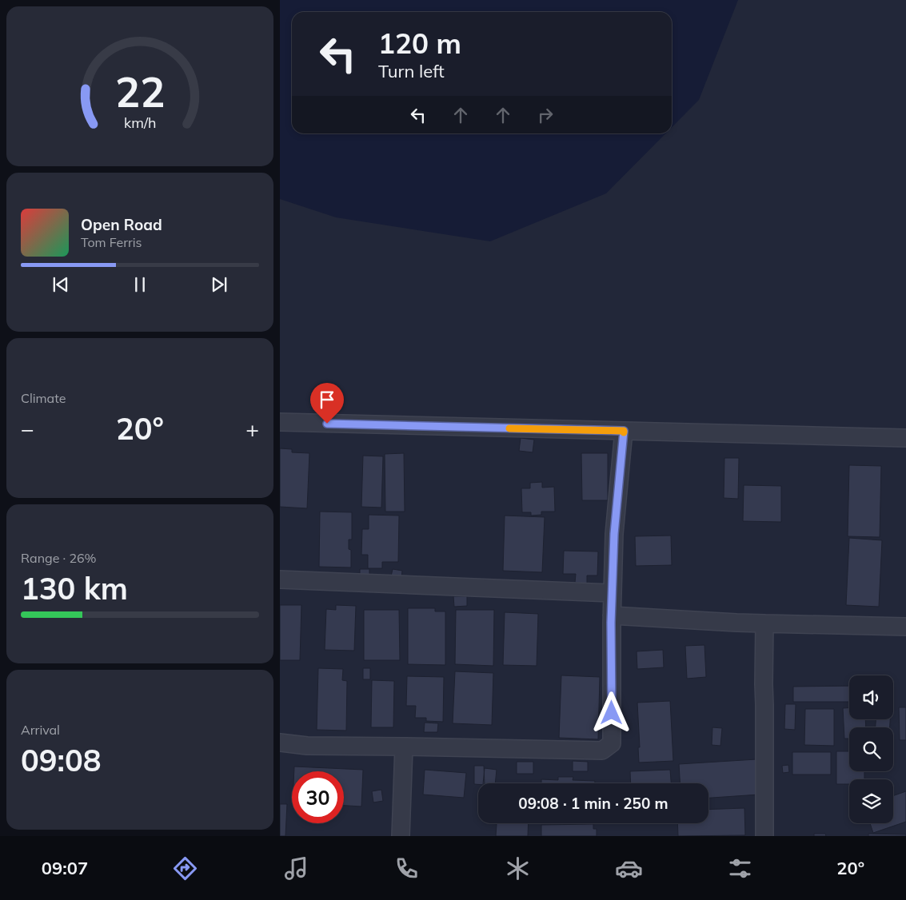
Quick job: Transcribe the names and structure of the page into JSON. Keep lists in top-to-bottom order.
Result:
{
  "page": {
    "turn": ["120 m", "Turn left"],
    "song": ["Open Road", "Tom Ferris"],
    "tile": [
      "Climate",
      ["Range · 26%", "130 km"],
      ["Arrival", "09:08"]
    ],
    "heat": ["−", "20°", "+"],
    "limit": "30",
    "trip": "09:08 · 1 min · 250 m",
    "tabs": ["09:07", "20°"],
    "gauge": ["22", "km/h"]
  }
}
